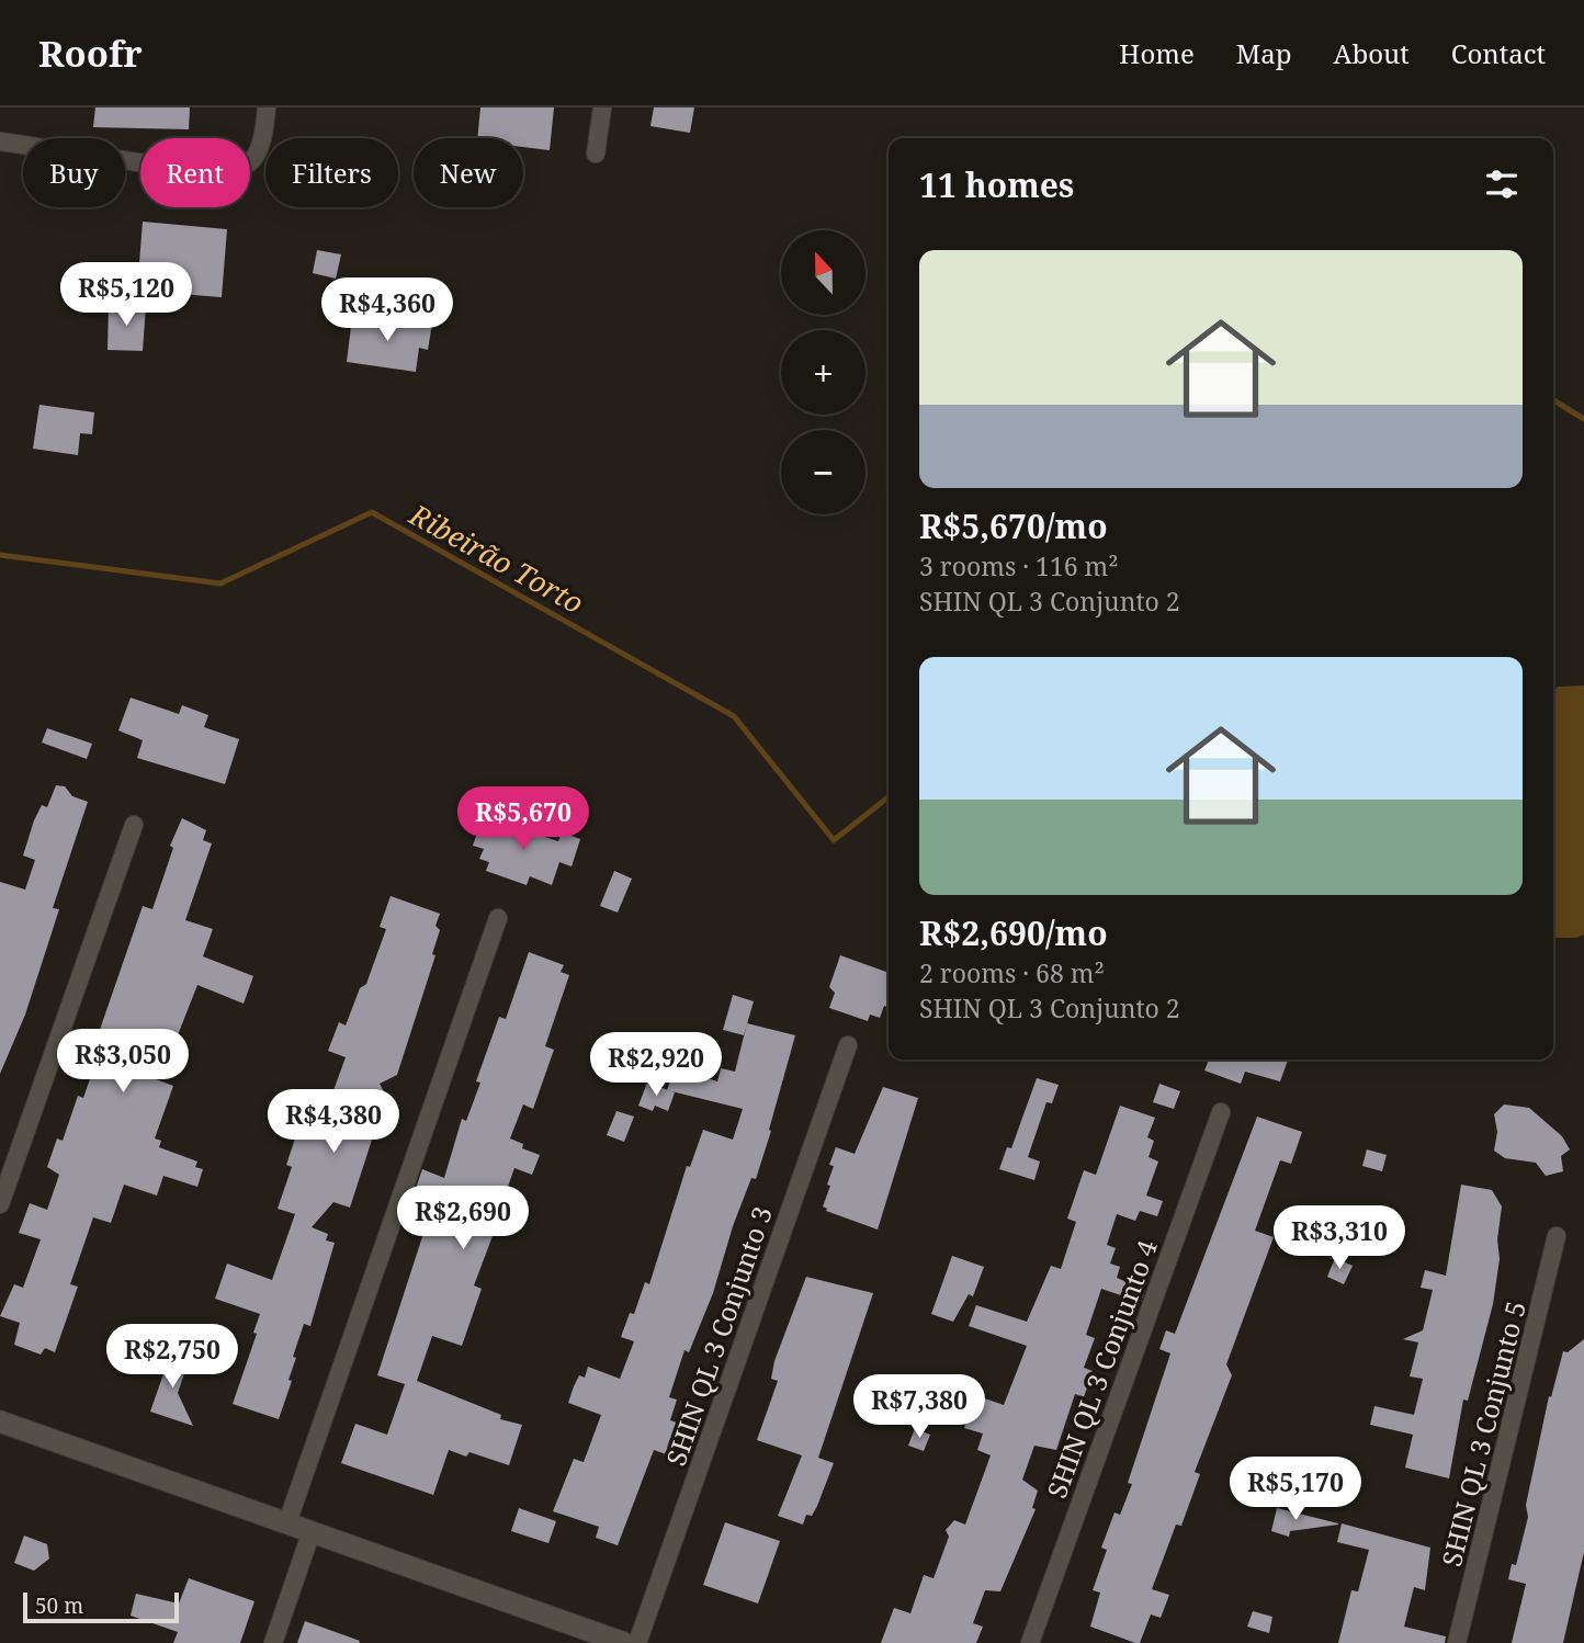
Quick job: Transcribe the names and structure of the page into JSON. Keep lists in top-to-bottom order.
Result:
{
  "streets": {
    "street": ["SHIN QL 3 Conjunto 3", "SHIN QL 3 Conjunto 4", "SHIN QL 3 Conjunto 5"]
  },
  "water": ["Ribeirão Torto"],
  "scale_bar": "50 m",
  "north": "top",
  "page": {
    "header": "Roofr",
    "nav": [
      "Home",
      "Map",
      "About",
      "Contact"
    ],
    "chip": [
      "Buy",
      "Rent",
      "Filters",
      "New"
    ],
    "heading": "11 homes",
    "map_buttons": ["+", "−"],
    "list": [
      {
        "name": "R$5,670/mo",
        "note": "3 rooms · 116 m² · SHIN QL 3 Conjunto 2"
      },
      {
        "name": "R$2,690/mo",
        "note": "2 rooms · 68 m² · SHIN QL 3 Conjunto 2"
      }
    ],
    "price": [
      "R$5,120",
      "R$4,360",
      "R$5,670",
      "R$3,050",
      "R$2,920",
      "R$4,380",
      "R$2,690",
      "R$3,310",
      "R$2,750",
      "R$7,380",
      "R$5,170"
    ],
    "scale": "50 m"
  }
}
